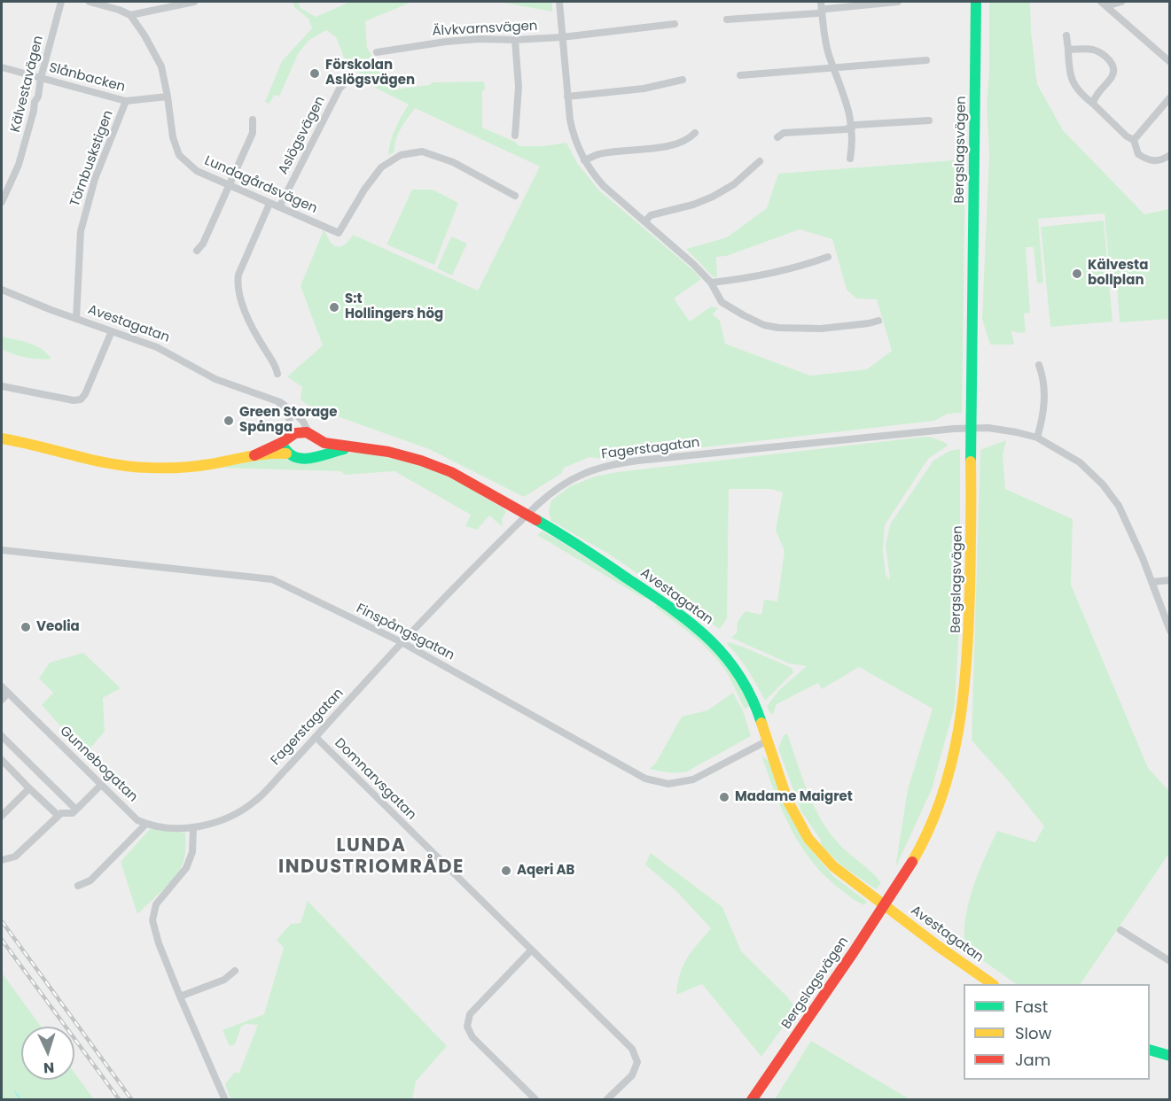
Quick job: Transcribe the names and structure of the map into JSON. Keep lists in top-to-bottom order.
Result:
{
  "streets": {
    "street": [
      "Älvkvarnsvägen",
      "Slånbacken",
      "Kälvestavägen",
      "Aslögsvägen",
      "Bergslagsvägen",
      "Törnbuskstigen",
      "Lundagårdsvägen",
      "Avestagatan",
      "Fagerstagatan",
      "Finspångsgatan",
      "Gunnebogatan",
      "Domnarvsgatan"
    ]
  },
  "crossings": [
    ["Slånbacken", "Kälvestavägen"],
    ["Slånbacken", "Törnbuskstigen"],
    ["Slånbacken", "Lundagårdsvägen"],
    ["Aslögsvägen", "Lundagårdsvägen"],
    ["Bergslagsvägen", "Avestagatan"],
    ["Bergslagsvägen", "Fagerstagatan"],
    ["Törnbuskstigen", "Avestagatan"],
    ["Avestagatan", "Fagerstagatan"],
    ["Avestagatan", "Finspångsgatan"],
    ["Fagerstagatan", "Finspångsgatan"],
    ["Fagerstagatan", "Gunnebogatan"],
    ["Fagerstagatan", "Domnarvsgatan"]
  ],
  "districts": ["LUNDA INDUSTRIOMRÅDE"],
  "places": [
    "Förskolan Aslögsvägen",
    "Kälvesta bollplan",
    "S:t Hollingers hög",
    "Green Storage Spånga",
    "Veolia",
    "Madame Maigret",
    "Aqeri AB"
  ],
  "legend": ["Fast", "Slow", "Jam"],
  "north": "bottom"
}
